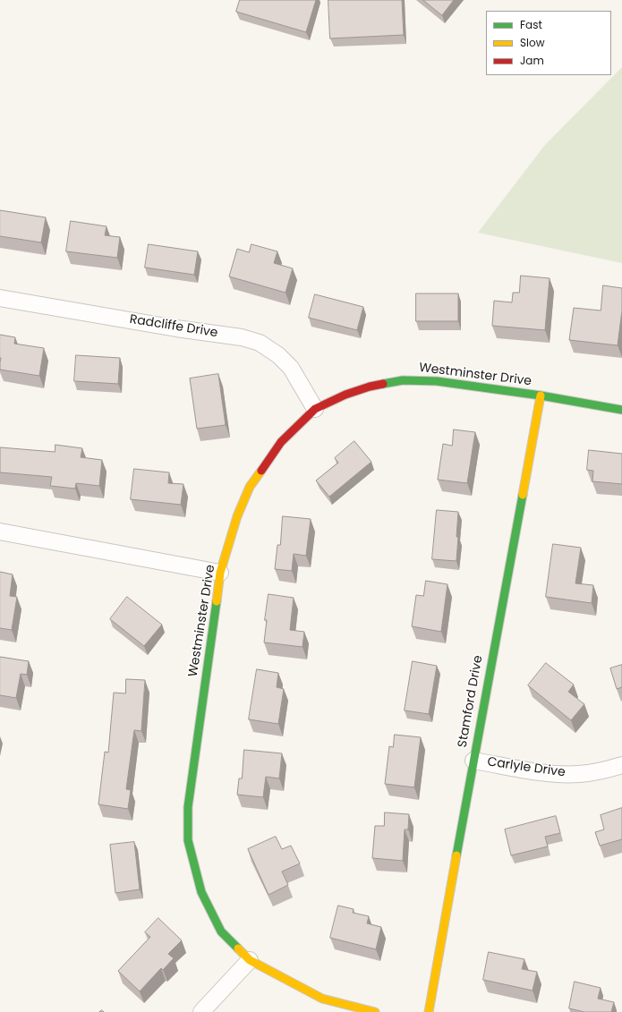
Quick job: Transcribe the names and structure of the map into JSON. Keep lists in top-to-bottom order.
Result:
{
  "streets": {
    "street": [
      "Radcliffe Drive",
      "Westminster Drive",
      "Stamford Drive",
      "Carlyle Drive"
    ]
  },
  "crossings": [
    ["Radcliffe Drive", "Westminster Drive"],
    ["Westminster Drive", "Stamford Drive"],
    ["Stamford Drive", "Carlyle Drive"]
  ],
  "legend": ["Fast", "Slow", "Jam"]
}
